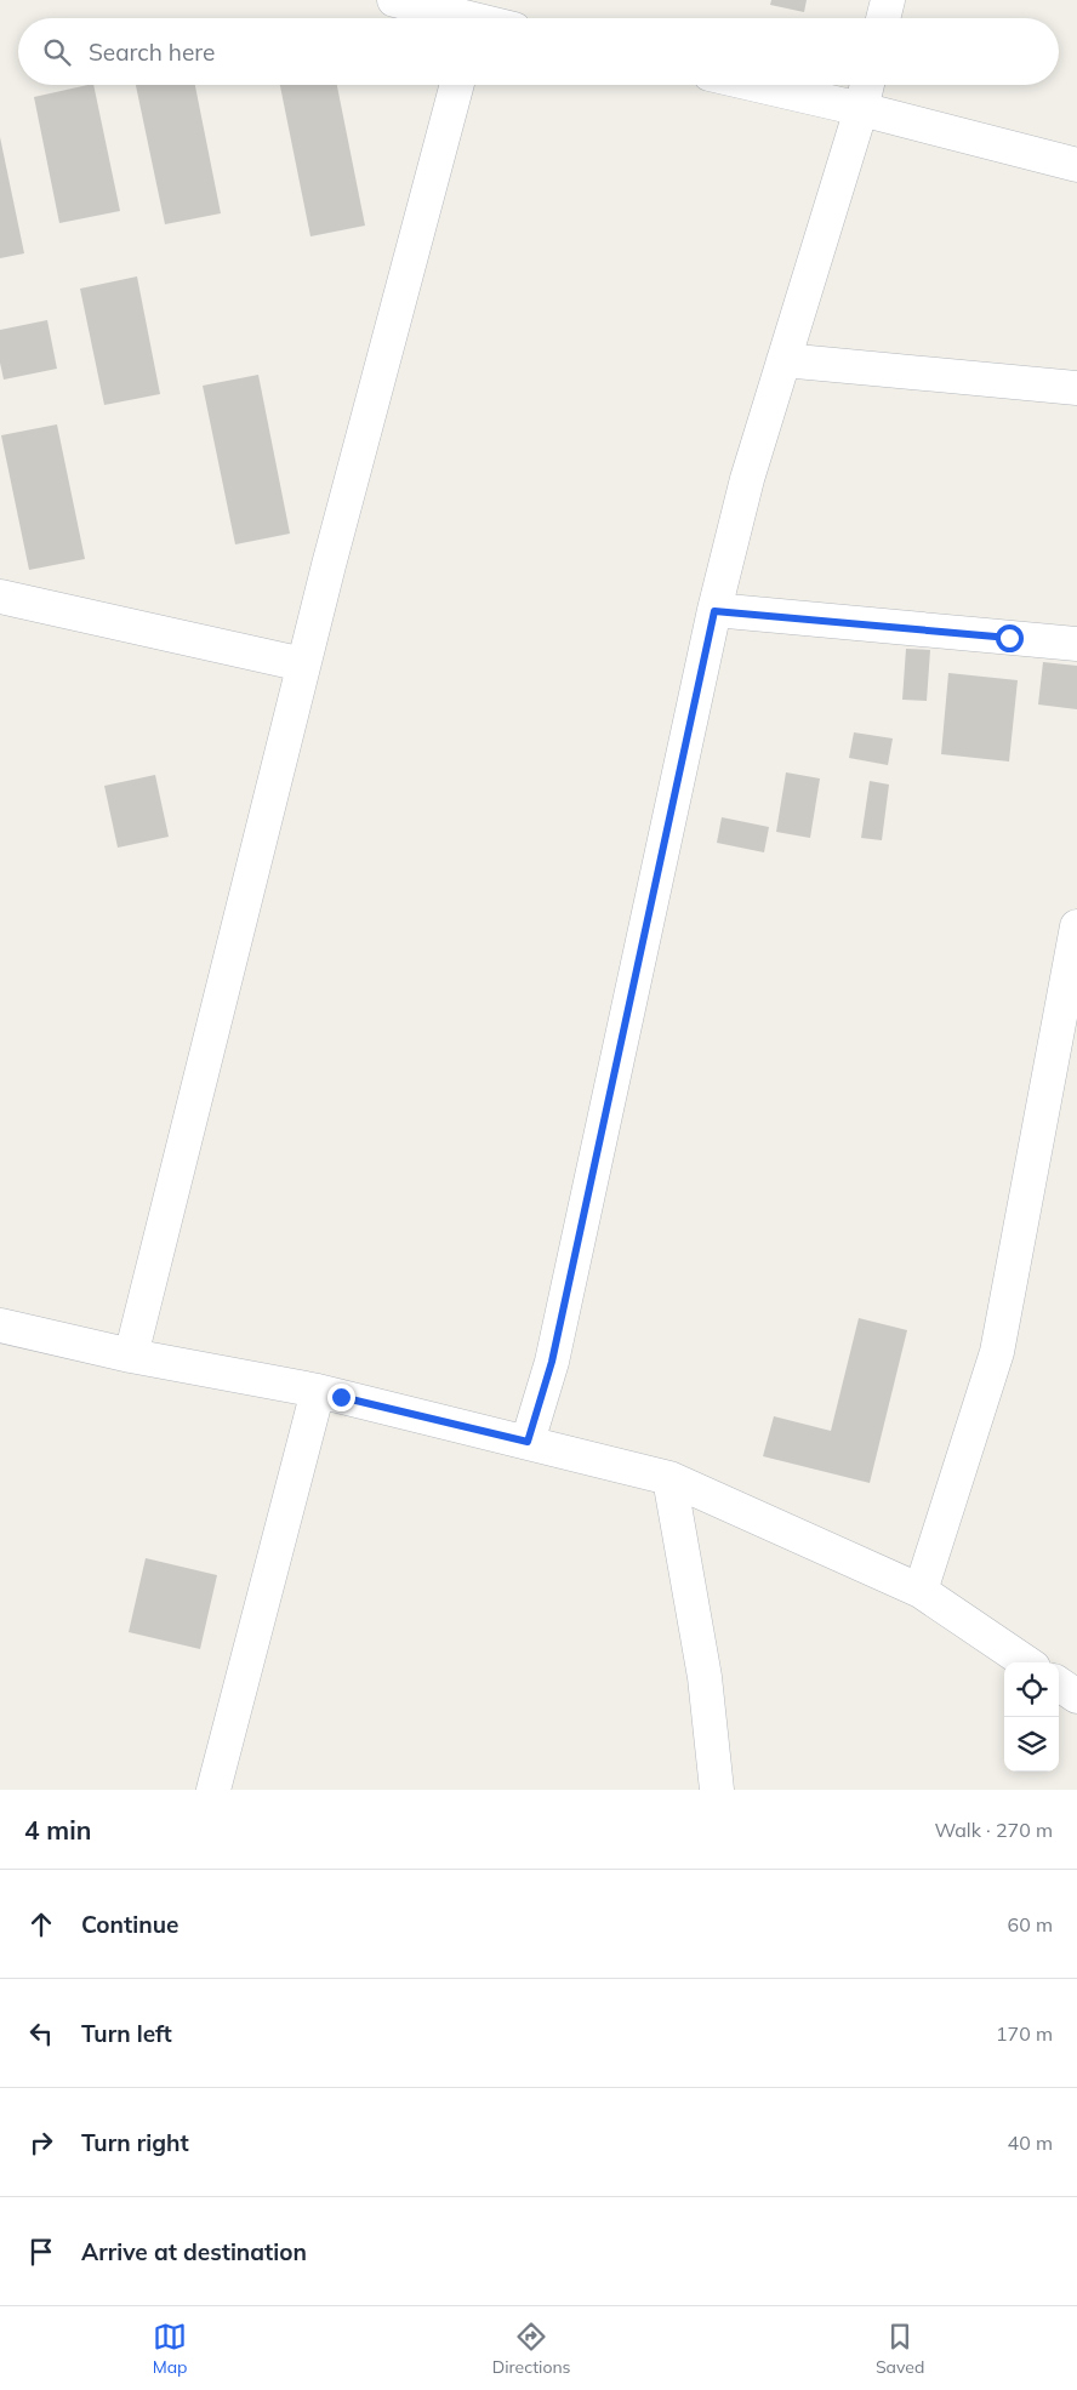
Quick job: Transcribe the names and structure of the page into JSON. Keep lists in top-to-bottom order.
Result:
{
  "page": {
    "search": "Search here",
    "heading": ["4 min", "Walk · 270 m"],
    "list": [
      ["Continue", "60 m"],
      ["Turn left", "170 m"],
      ["Turn right", "40 m"],
      "Arrive at destination"
    ],
    "nav": ["Map", "Directions", "Saved"]
  }
}
